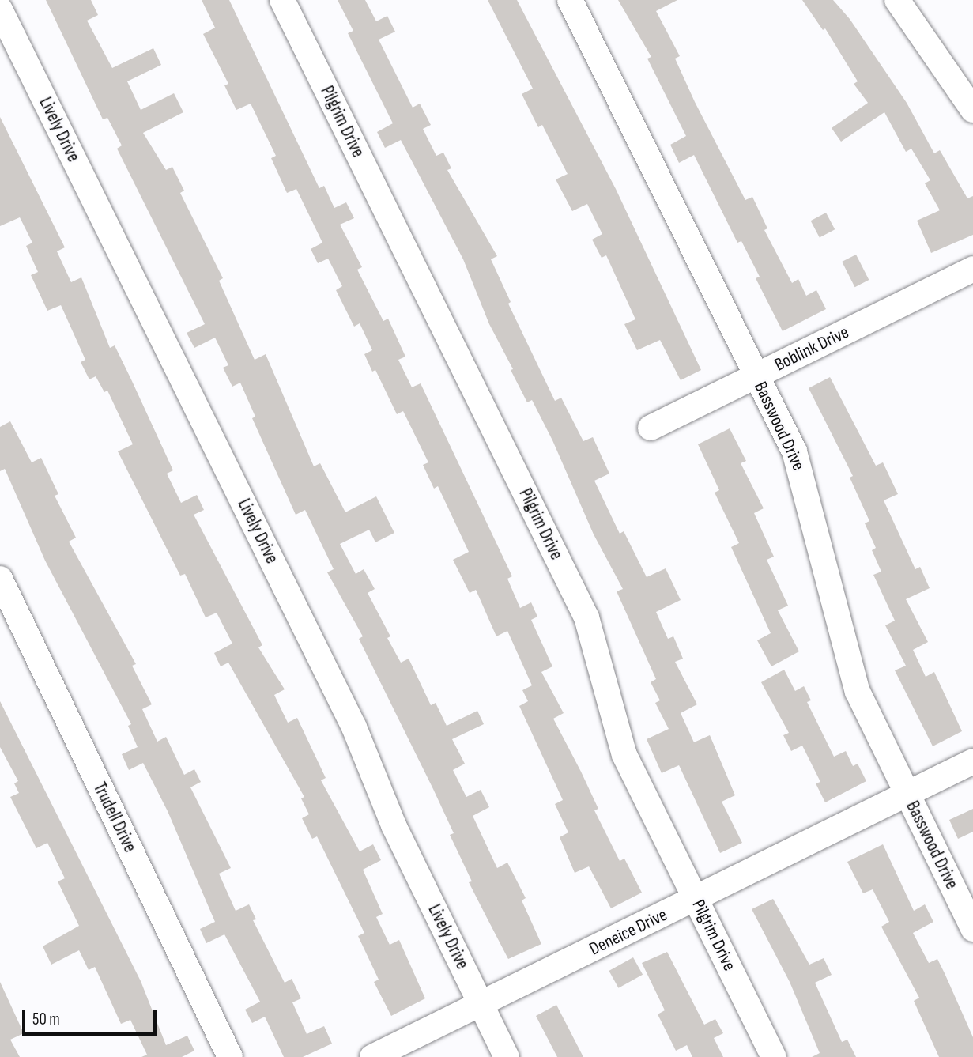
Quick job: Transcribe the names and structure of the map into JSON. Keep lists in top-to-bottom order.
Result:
{
  "streets": {
    "street": [
      "Pilgrim Drive",
      "Lively Drive",
      "Boblink Drive",
      "Basswood Drive",
      "Trudell Drive",
      "Deneice Drive"
    ]
  },
  "crossings": [
    ["Pilgrim Drive", "Deneice Drive"],
    ["Lively Drive", "Deneice Drive"],
    ["Boblink Drive", "Basswood Drive"],
    ["Basswood Drive", "Deneice Drive"]
  ],
  "scale_bar": "50 m"
}
